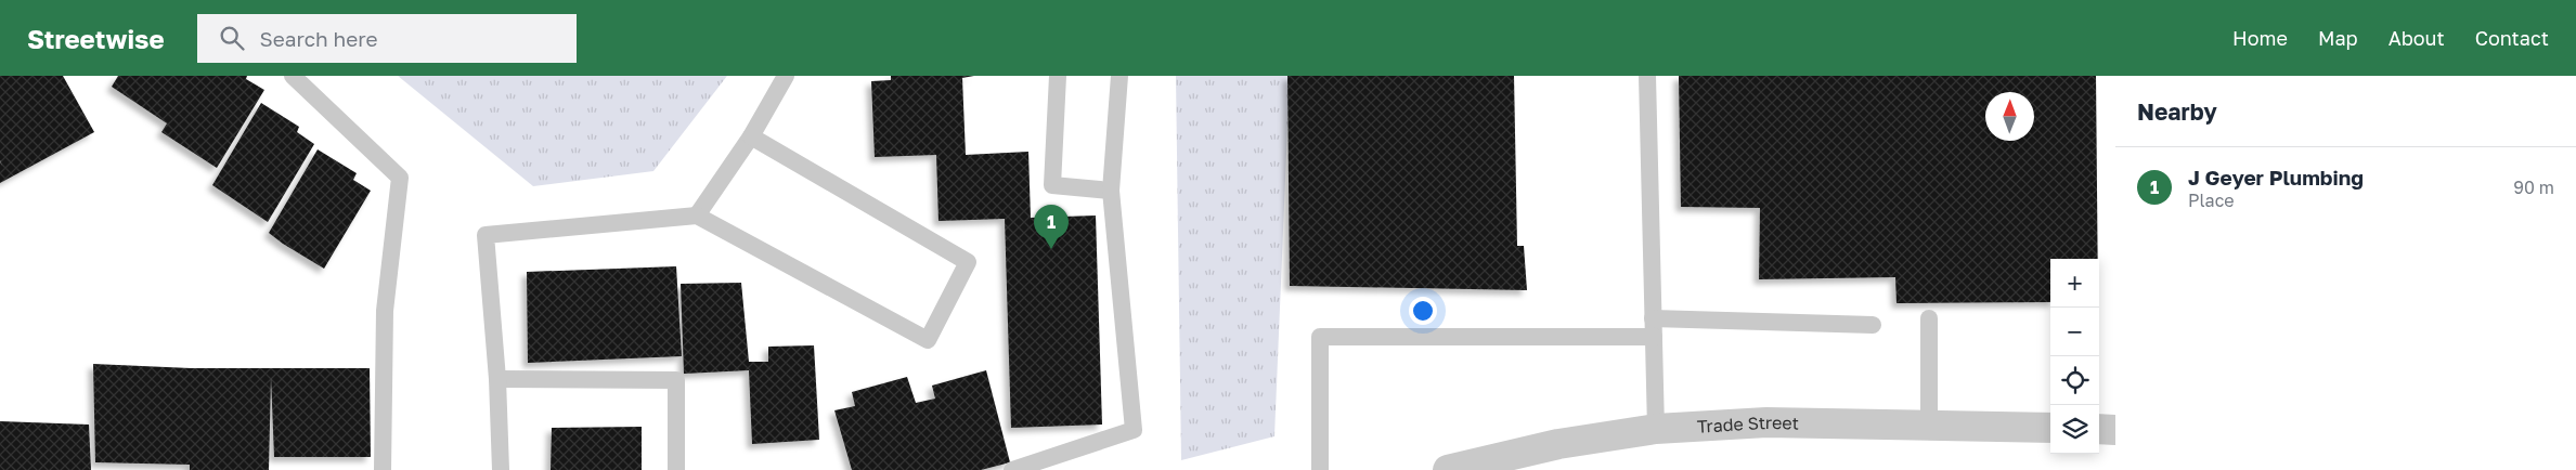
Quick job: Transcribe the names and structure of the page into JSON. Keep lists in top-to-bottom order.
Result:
{
  "streets": {
    "street": ["Trade Street"]
  },
  "north": "top",
  "page": {
    "header": "Streetwise",
    "search": "Search here",
    "nav": [
      "Home",
      "Map",
      "About",
      "Contact"
    ],
    "heading": "Nearby",
    "list": [
      {
        "mark": "1",
        "name": "J Geyer Plumbing",
        "note": "Place",
        "value": "90 m"
      }
    ],
    "pins": "1",
    "map_buttons": ["+", "−"]
  }
}
